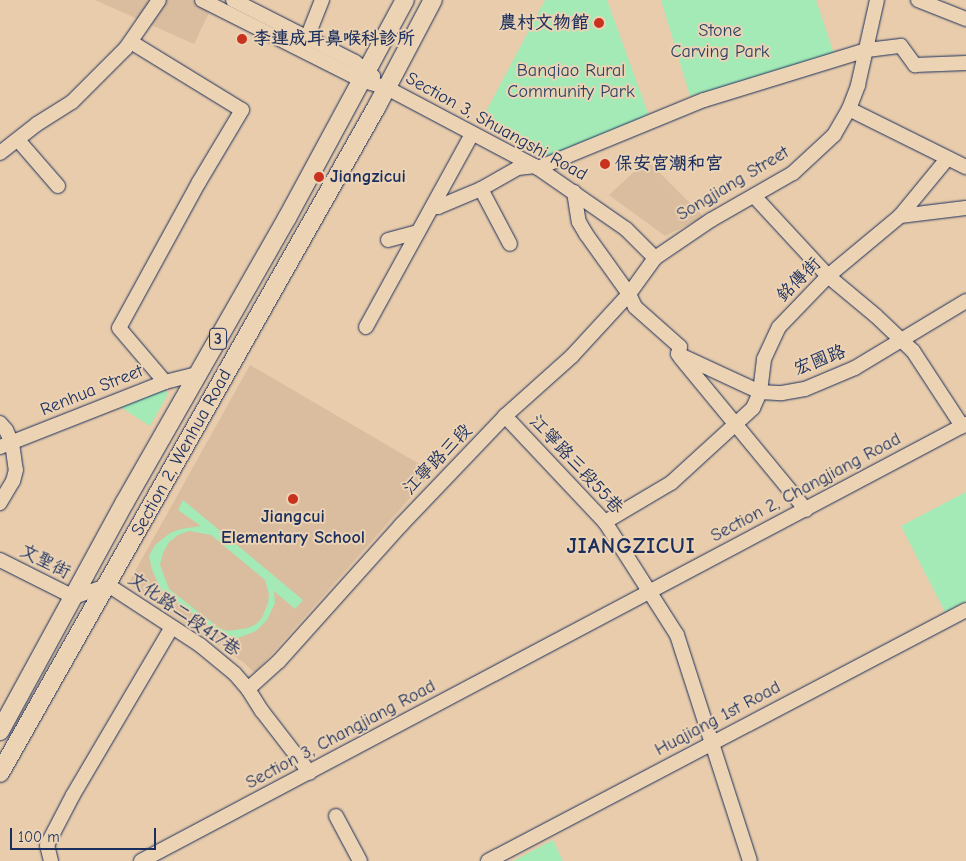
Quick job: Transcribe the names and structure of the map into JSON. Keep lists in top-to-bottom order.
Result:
{
  "streets": {
    "main road": ["3", "Section 2, Wenhua Road"],
    "street": [
      "Section 3, Shuangshi Road",
      "Songjiang Street",
      "銘傳街",
      "宏國路",
      "Renhua Street",
      "江寧路三段",
      "江寧路三段55巷",
      "Section 2, Changjiang Road",
      "文聖街",
      "文化路二段417巷",
      "Huajiang 1st Road",
      "Section 3, Changjiang Road"
    ]
  },
  "crossings": [
    ["Section 3, Shuangshi Road", "Songjiang Street"],
    ["Section 3, Shuangshi Road", "Section 2, Wenhua Road"],
    ["Section 3, Shuangshi Road", "江寧路三段"],
    ["Songjiang Street", "江寧路三段"],
    ["銘傳街", "宏國路"],
    ["Renhua Street", "Section 2, Wenhua Road"],
    ["Section 2, Wenhua Road", "文聖街"],
    ["Section 2, Wenhua Road", "文化路二段417巷"],
    ["江寧路三段", "江寧路三段55巷"],
    ["江寧路三段", "文化路二段417巷"],
    ["江寧路三段55巷", "Section 2, Changjiang Road"],
    ["江寧路三段55巷", "Huajiang 1st Road"],
    ["Section 2, Changjiang Road", "Section 3, Changjiang Road"],
    ["文化路二段417巷", "Section 3, Changjiang Road"]
  ],
  "districts": ["JIANGZICUI"],
  "parks": ["Stone Carving Park", "Banqiao Rural Community Park"],
  "places": [
    "農村文物館",
    "李連成耳鼻喉科診所",
    "保安宮潮和宮",
    "Jiangzicui",
    "Jiangcui Elementary School"
  ],
  "scale_bar": "100 m"
}
